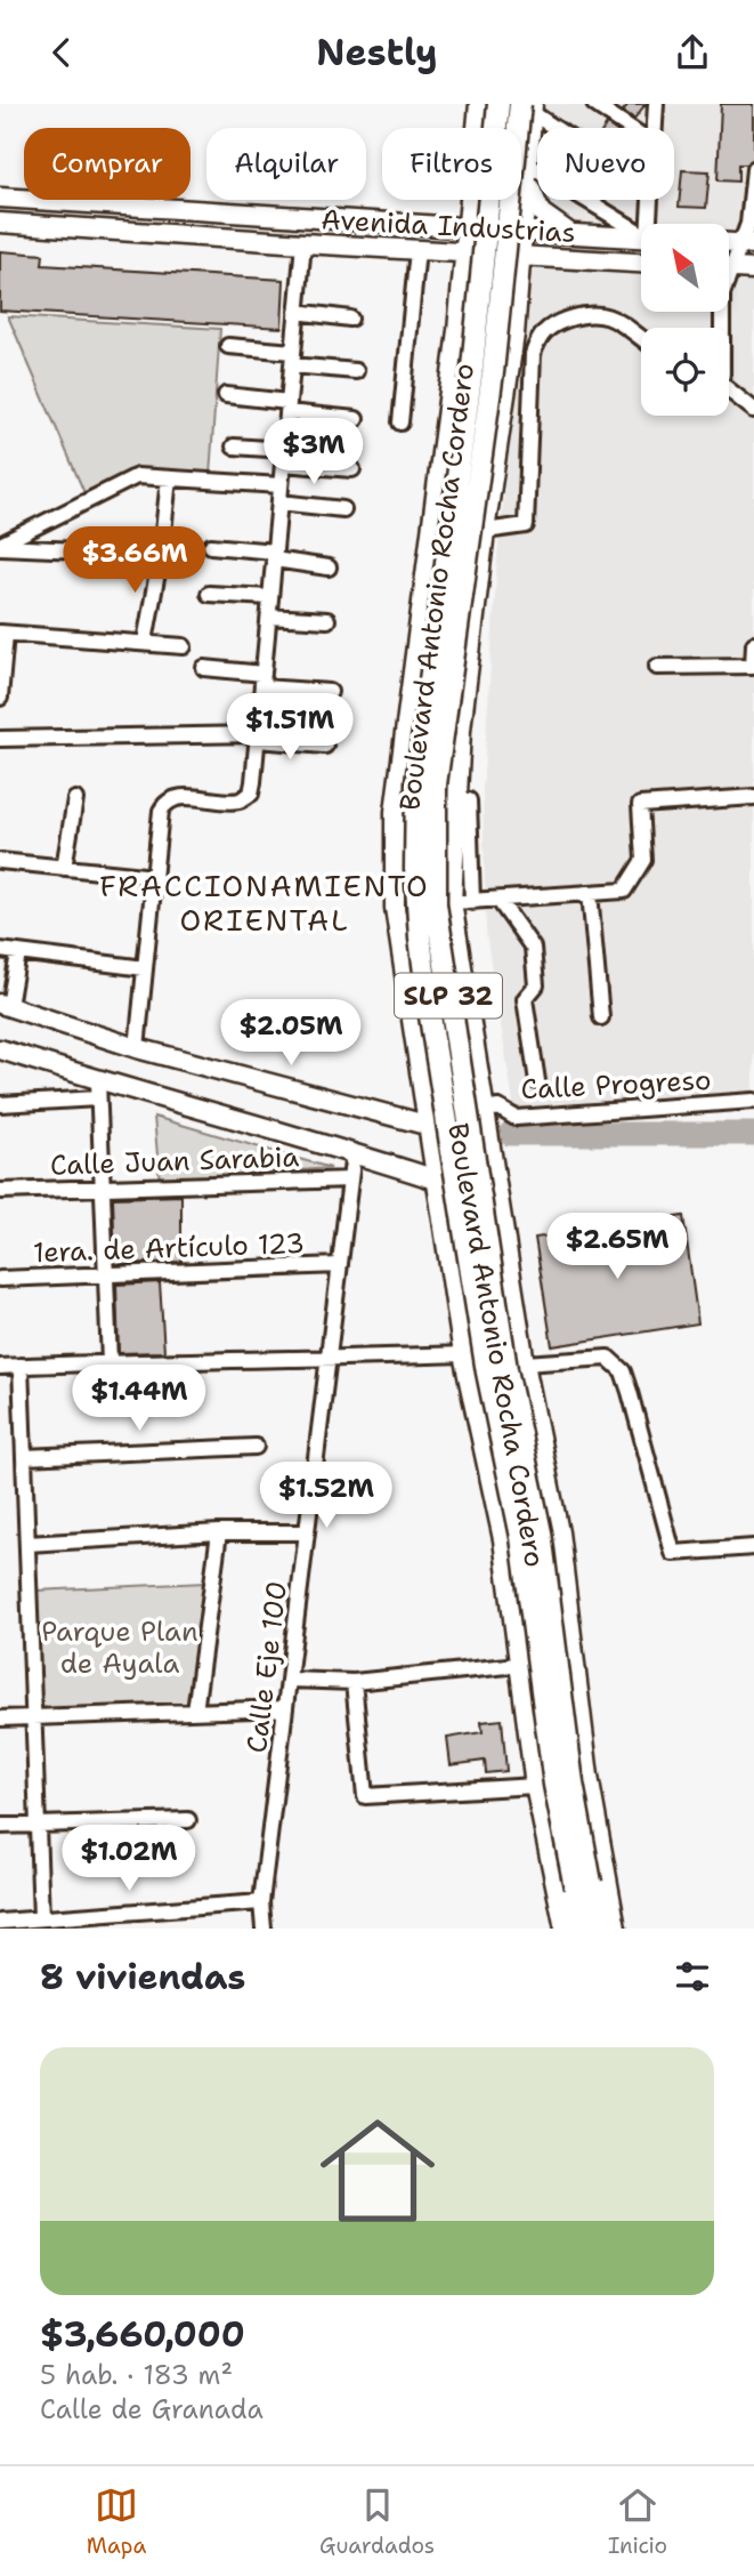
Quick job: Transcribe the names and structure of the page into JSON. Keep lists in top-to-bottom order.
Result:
{
  "streets": {
    "highway": ["Boulevard Antonio Rocha Cordero", "SLP 32"],
    "main road": ["Avenida Industrias"],
    "street": [
      "Calle Progreso",
      "Calle Juan Sarabia",
      "1era. de Artículo 123",
      "Calle Eje 100"
    ]
  },
  "crossings": [
    ["Avenida Industrias", "Boulevard Antonio Rocha Cordero"],
    ["Boulevard Antonio Rocha Cordero", "Calle Progreso"],
    ["Calle Juan Sarabia", "Calle Eje 100"],
    ["1era. de Artículo 123", "Calle Eje 100"]
  ],
  "districts": ["FRACCIONAMIENTO ORIENTAL"],
  "parks": ["Parque Plan de Ayala"],
  "north": "top left",
  "page": {
    "header": "Nestly",
    "chip": [
      "Comprar",
      "Alquilar",
      "Filtros",
      "Nuevo"
    ],
    "price": [
      "$3M",
      "$3.66M",
      "$1.51M",
      "$2.05M",
      "$2.65M",
      "$1.44M",
      "$1.52M",
      "$1.02M"
    ],
    "heading": "8 viviendas",
    "list": [
      {
        "name": "$3,660,000",
        "note": "5 hab. · 183 m² · Calle de Granada"
      }
    ],
    "tabs": ["Mapa", "Guardados", "Inicio"]
  }
}
